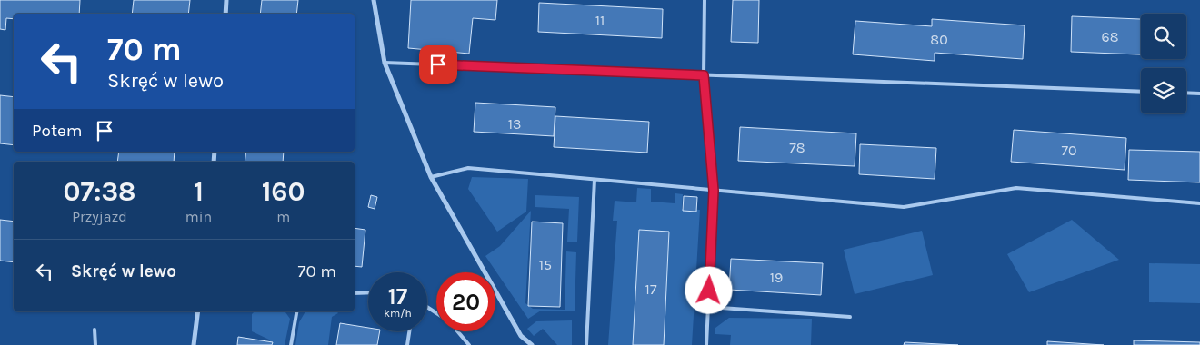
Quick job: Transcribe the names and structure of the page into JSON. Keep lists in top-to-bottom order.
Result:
{
  "house_numbers": [
    "11",
    "68",
    "80",
    "13",
    "78",
    "70",
    "15",
    "19",
    "17"
  ],
  "page": {
    "turn": ["70 m", "Skręć w lewo"],
    "then": "Potem",
    "eta": [
      "07:38",
      "Przyjazd",
      "1",
      "min",
      "160",
      "m"
    ],
    "list": [
      {
        "name": "Skręć w lewo",
        "value": "70 m"
      }
    ],
    "speed": "17 km/h",
    "limit": "20"
  }
}
